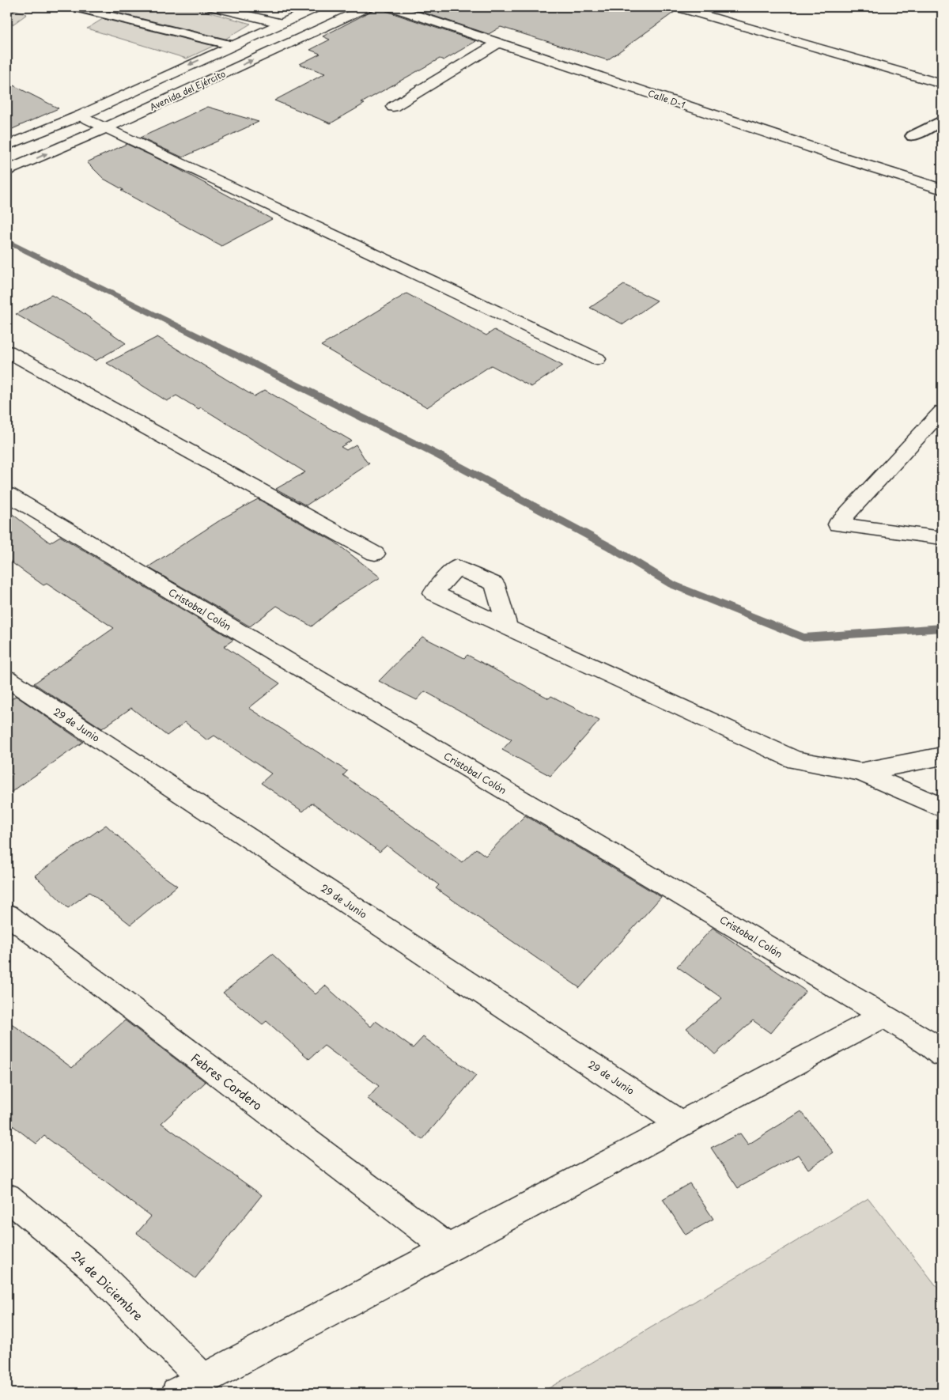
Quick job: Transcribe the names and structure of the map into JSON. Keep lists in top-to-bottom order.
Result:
{
  "streets": {
    "street": [
      "Avenida del Ejército",
      "Calle D-1",
      "Cristobal Colón",
      "29 de Junio",
      "Febres Cordero",
      "24 de Diciembre"
    ]
  }
}
